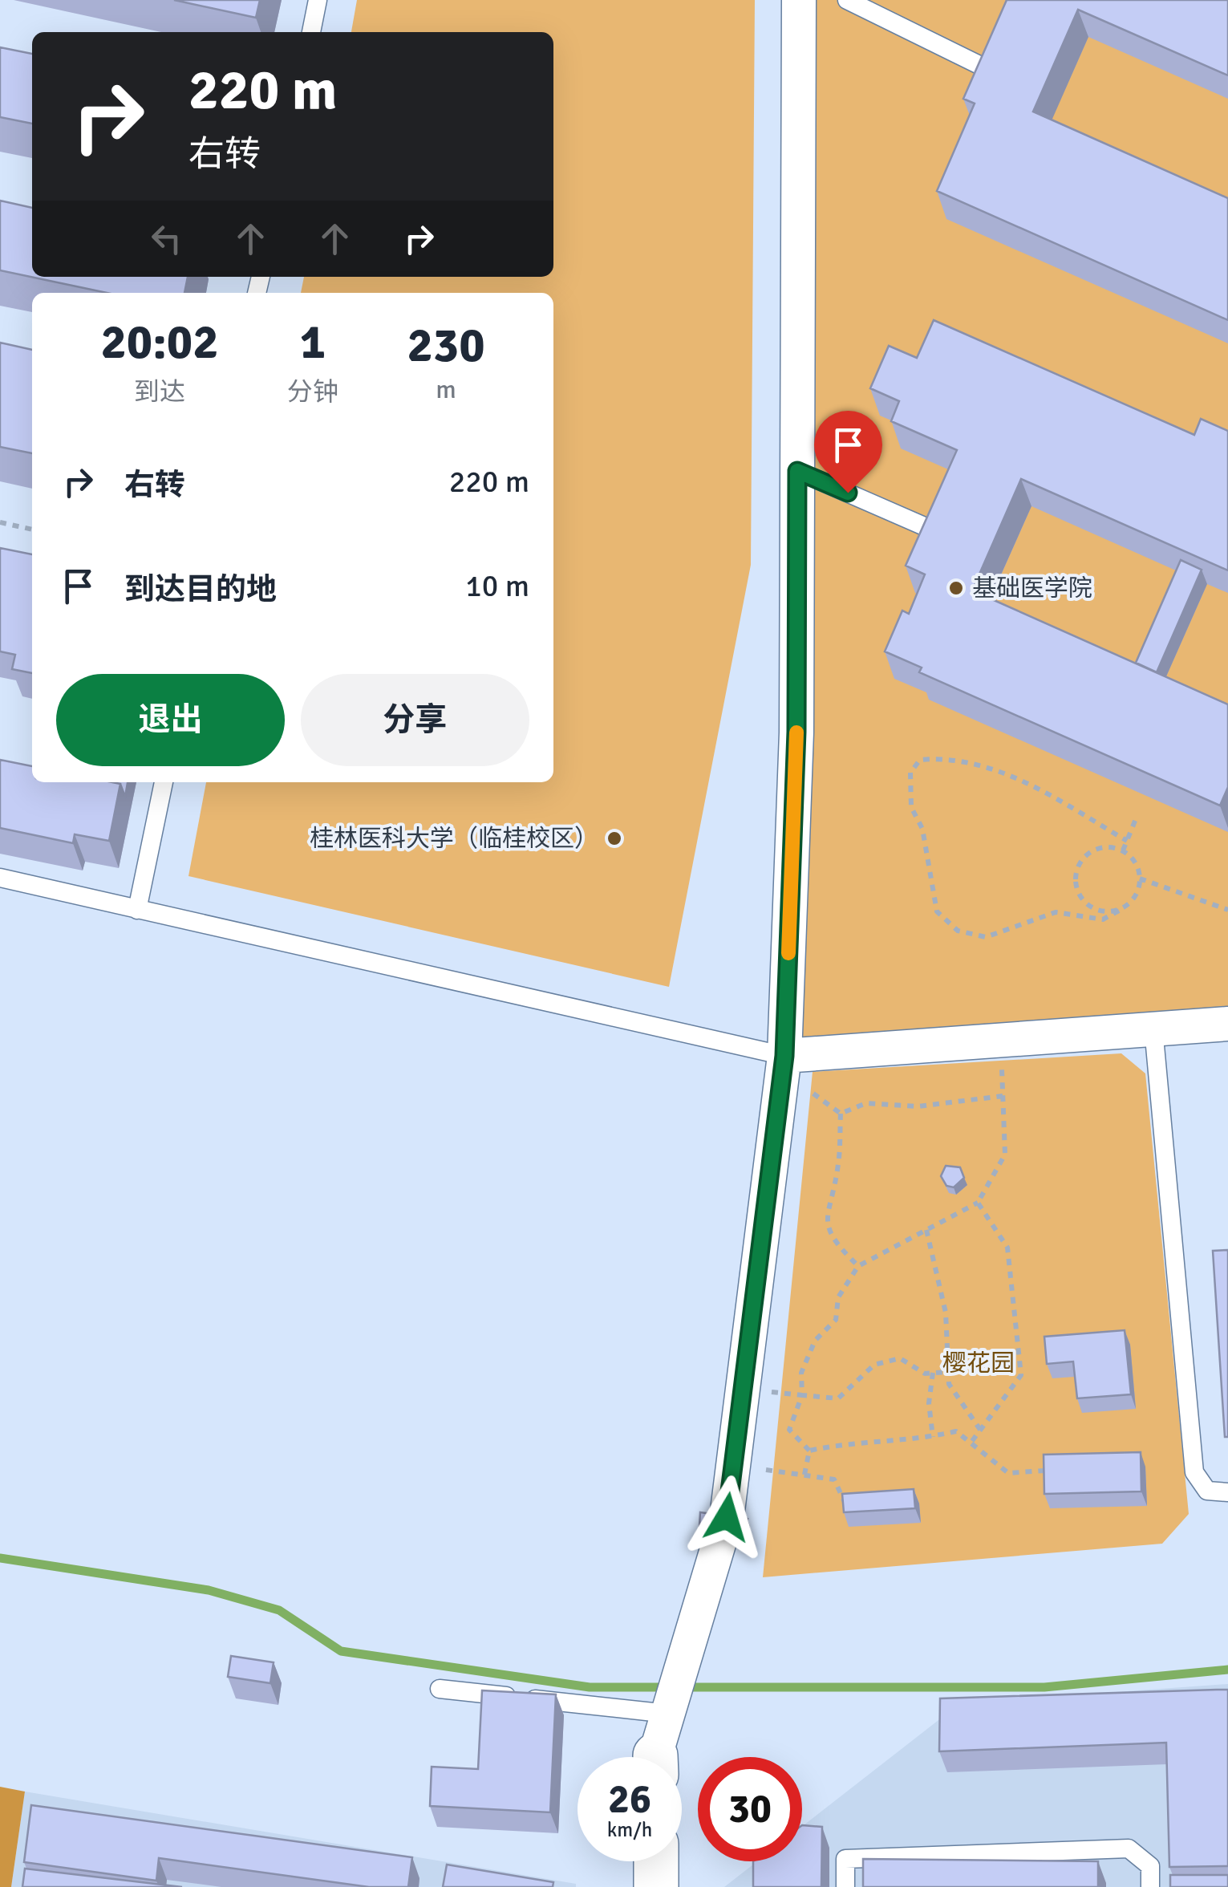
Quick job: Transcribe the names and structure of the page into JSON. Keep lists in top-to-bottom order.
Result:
{
  "parks": ["樱花园"],
  "places": ["基础医学院", "桂林医科大学（临桂校区）"],
  "page": {
    "turn": ["220 m", "右转"],
    "eta": [
      "20:02",
      "到达",
      "1",
      "分钟",
      "230",
      "m"
    ],
    "list": [
      {
        "name": "右转",
        "value": "220 m"
      },
      {
        "name": "到达目的地",
        "value": "10 m"
      }
    ],
    "buttons": ["退出", "分享"],
    "speed": "26 km/h",
    "limit": "30"
  }
}
